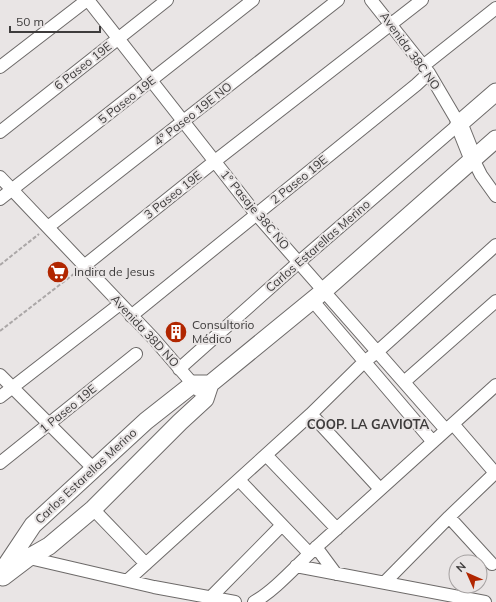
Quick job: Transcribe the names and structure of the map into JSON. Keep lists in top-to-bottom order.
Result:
{
  "streets": {
    "street": [
      "Avenida 38C NO",
      "6 Paseo 19E",
      "5 Paseo 19E",
      "4° Paseo 19E NO",
      "2 Paseo 19E",
      "3 Paseo 19E",
      "1° Pasaje 38C NO",
      "Carlos Estarellas Merino",
      "Avenida 38D NO",
      "1 Paseo 19E"
    ]
  },
  "crossings": [
    ["Avenida 38C NO", "2 Paseo 19E"],
    ["Avenida 38C NO", "3 Paseo 19E"],
    ["Avenida 38C NO", "Carlos Estarellas Merino"],
    ["6 Paseo 19E", "1° Pasaje 38C NO"],
    ["5 Paseo 19E", "1° Pasaje 38C NO"],
    ["5 Paseo 19E", "Avenida 38D NO"],
    ["4° Paseo 19E NO", "1° Pasaje 38C NO"],
    ["4° Paseo 19E NO", "Avenida 38D NO"],
    ["2 Paseo 19E", "1° Pasaje 38C NO"],
    ["2 Paseo 19E", "Avenida 38D NO"],
    ["3 Paseo 19E", "1° Pasaje 38C NO"],
    ["3 Paseo 19E", "Avenida 38D NO"],
    ["1° Pasaje 38C NO", "Carlos Estarellas Merino"],
    ["Carlos Estarellas Merino", "Avenida 38D NO"]
  ],
  "districts": ["COOP. LA GAVIOTA"],
  "places": {
    "supermarket": ["Indira de Jesus"],
    "building": ["Consultorio Médico"]
  },
  "scale_bar": "50 m",
  "north": "top left"
}
